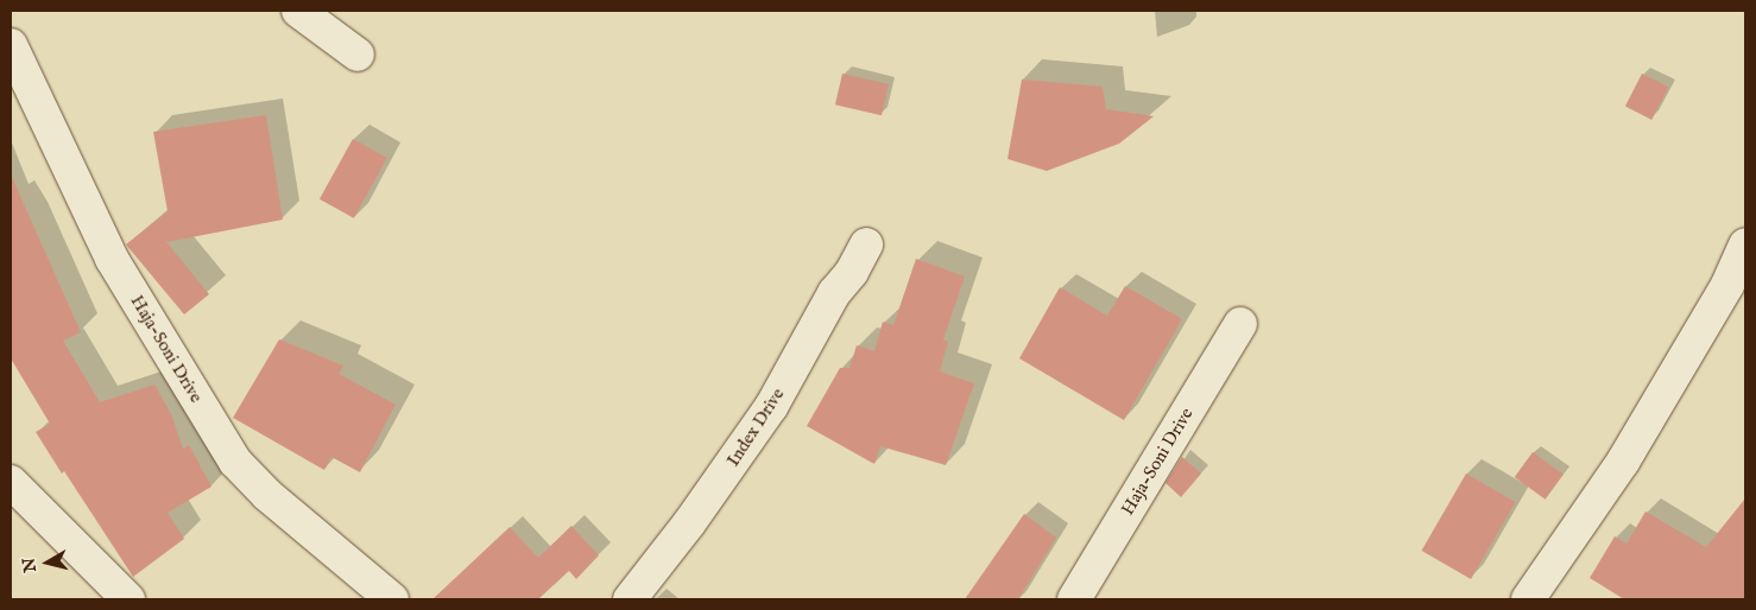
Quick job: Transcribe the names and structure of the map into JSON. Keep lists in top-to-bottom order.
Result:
{
  "streets": {
    "street": ["Haja-Soni Drive", "Index Drive"]
  },
  "north": "left"
}
